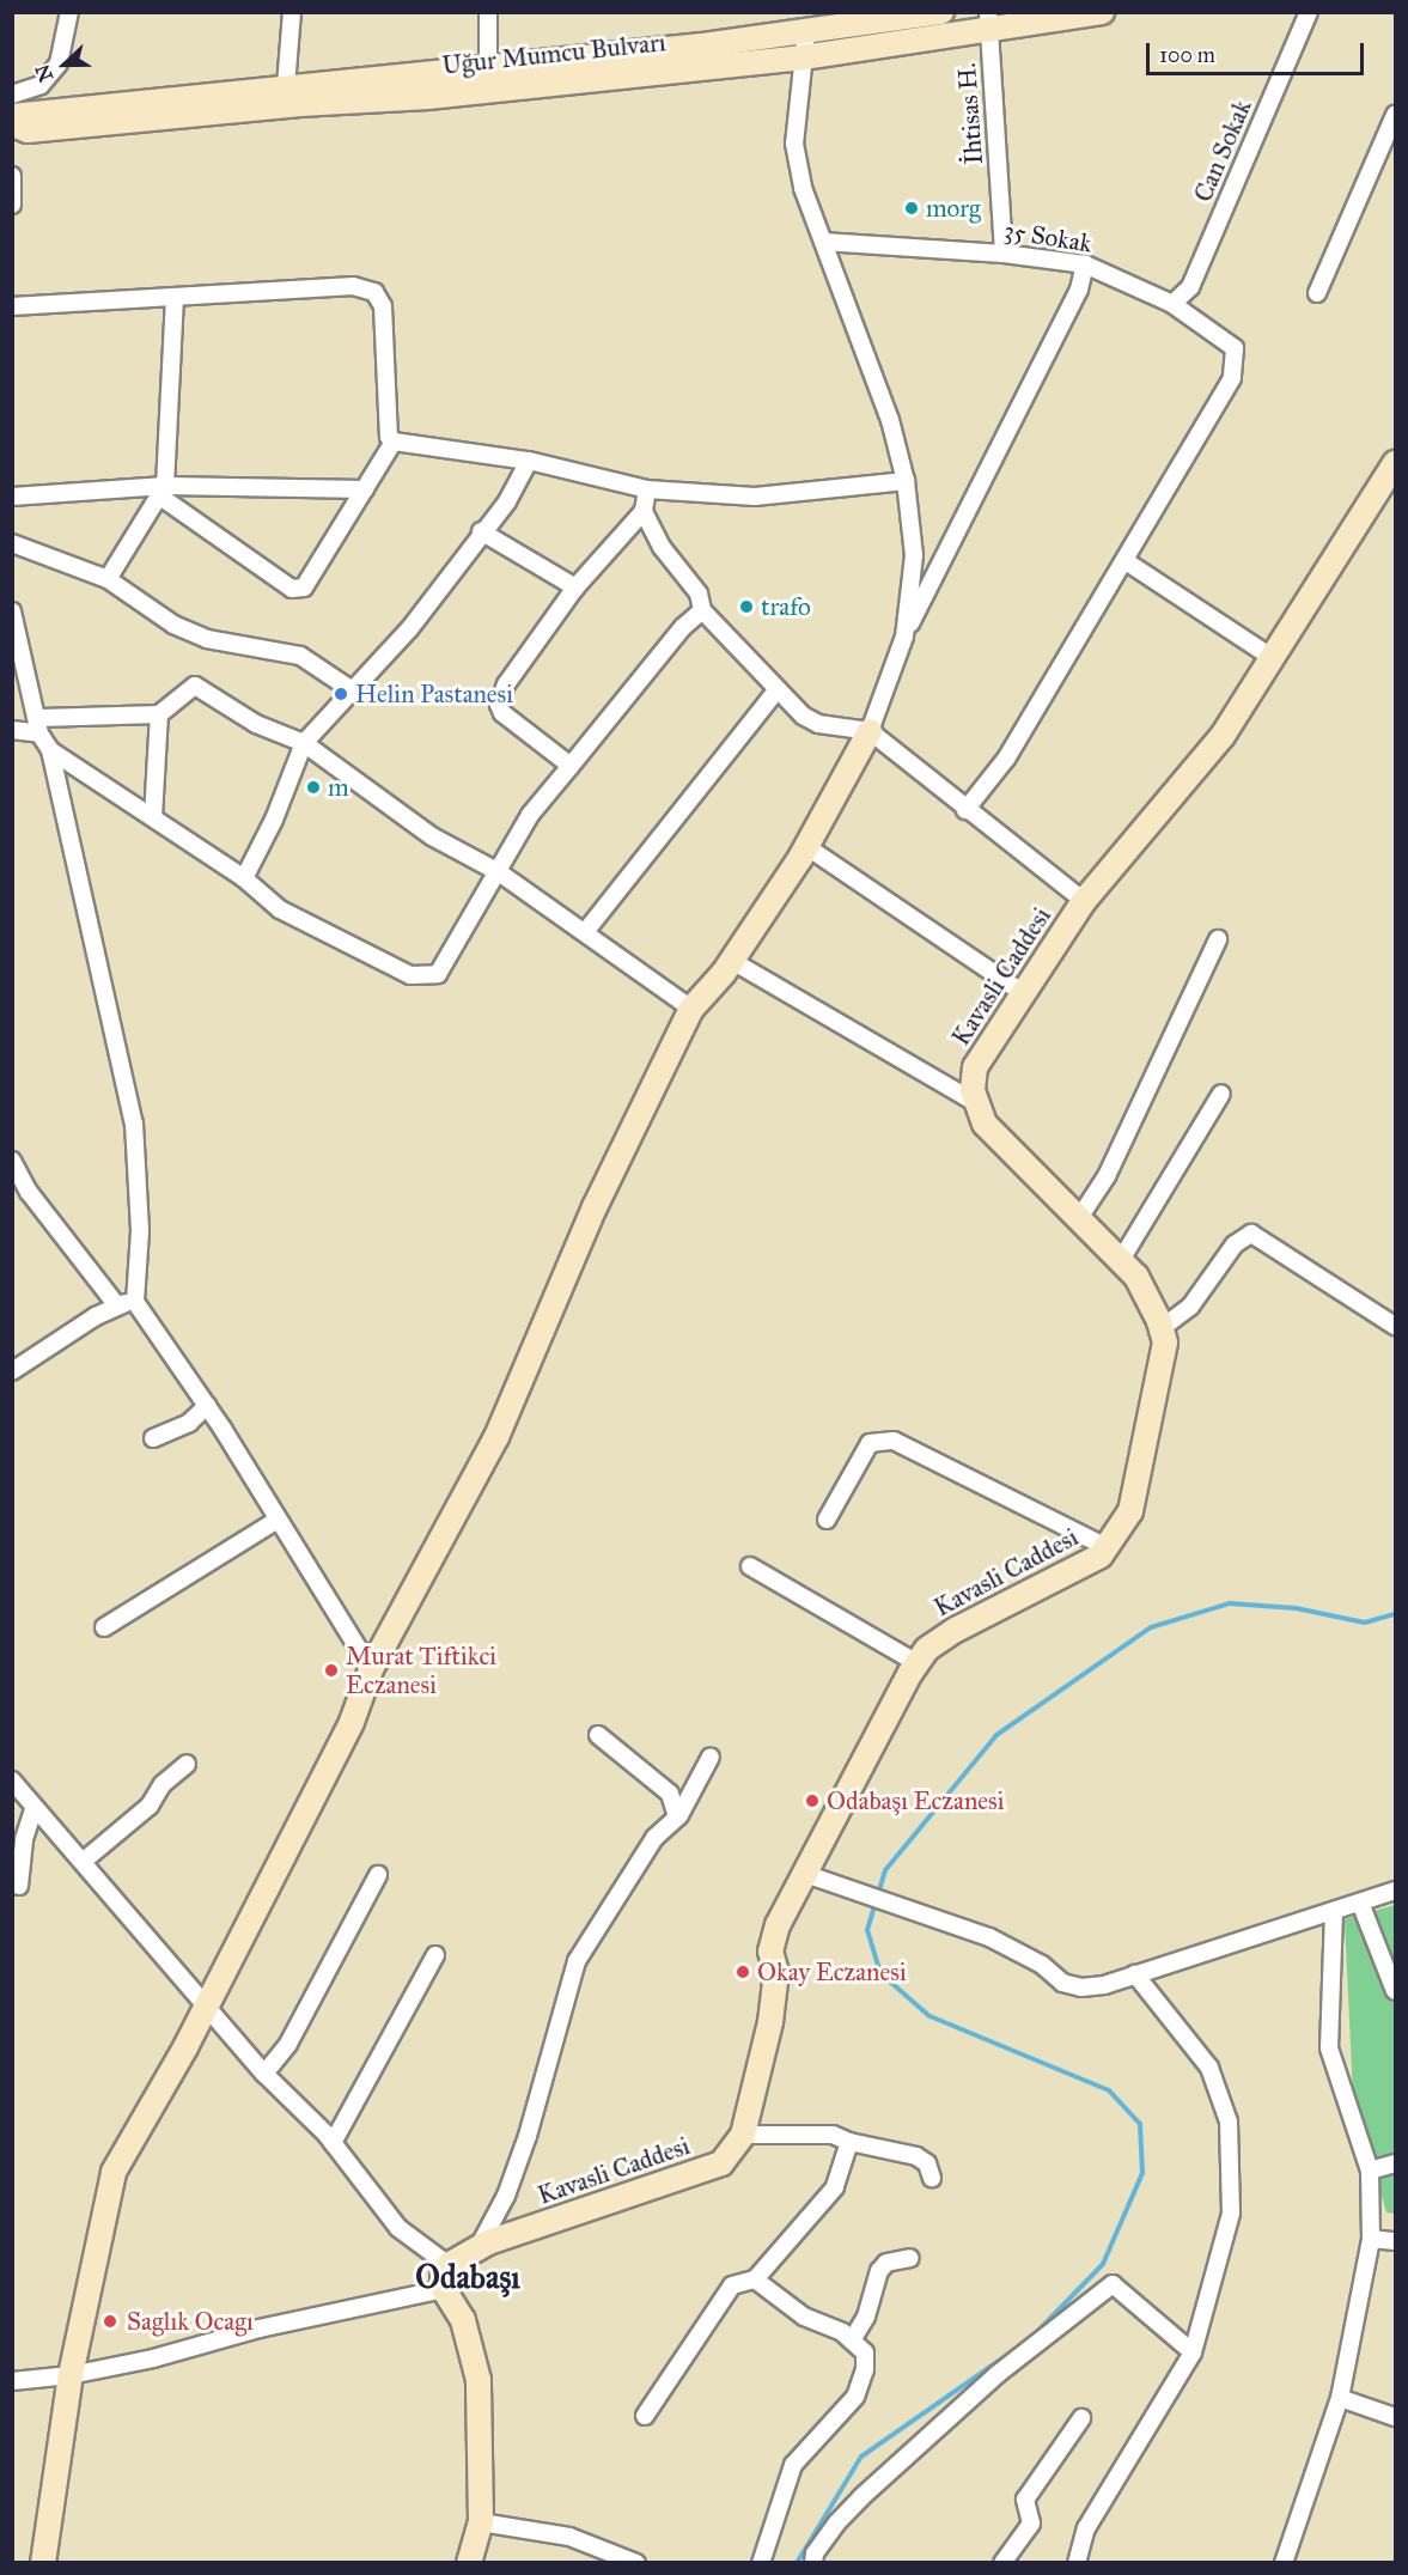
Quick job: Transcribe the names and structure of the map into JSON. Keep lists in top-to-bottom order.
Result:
{
  "streets": {
    "street": [
      "Uğur Mumcu Bulvarı",
      "İhtisas H.",
      "Can Sokak",
      "35 Sokak",
      "Kavasli Caddesi"
    ]
  },
  "crossings": [
    ["Uğur Mumcu Bulvarı", "İhtisas H."],
    ["İhtisas H.", "35 Sokak"],
    ["Can Sokak", "35 Sokak"]
  ],
  "districts": ["Odabaşı"],
  "places": [
    "morg",
    "trafo",
    "Helin Pastanesi",
    "m",
    "Murat Tiftikci Eczanesi",
    "Odabaşı Eczanesi",
    "Okay Eczanesi",
    "Saglık Ocagı"
  ],
  "scale_bar": "100 m",
  "north": "left"
}
